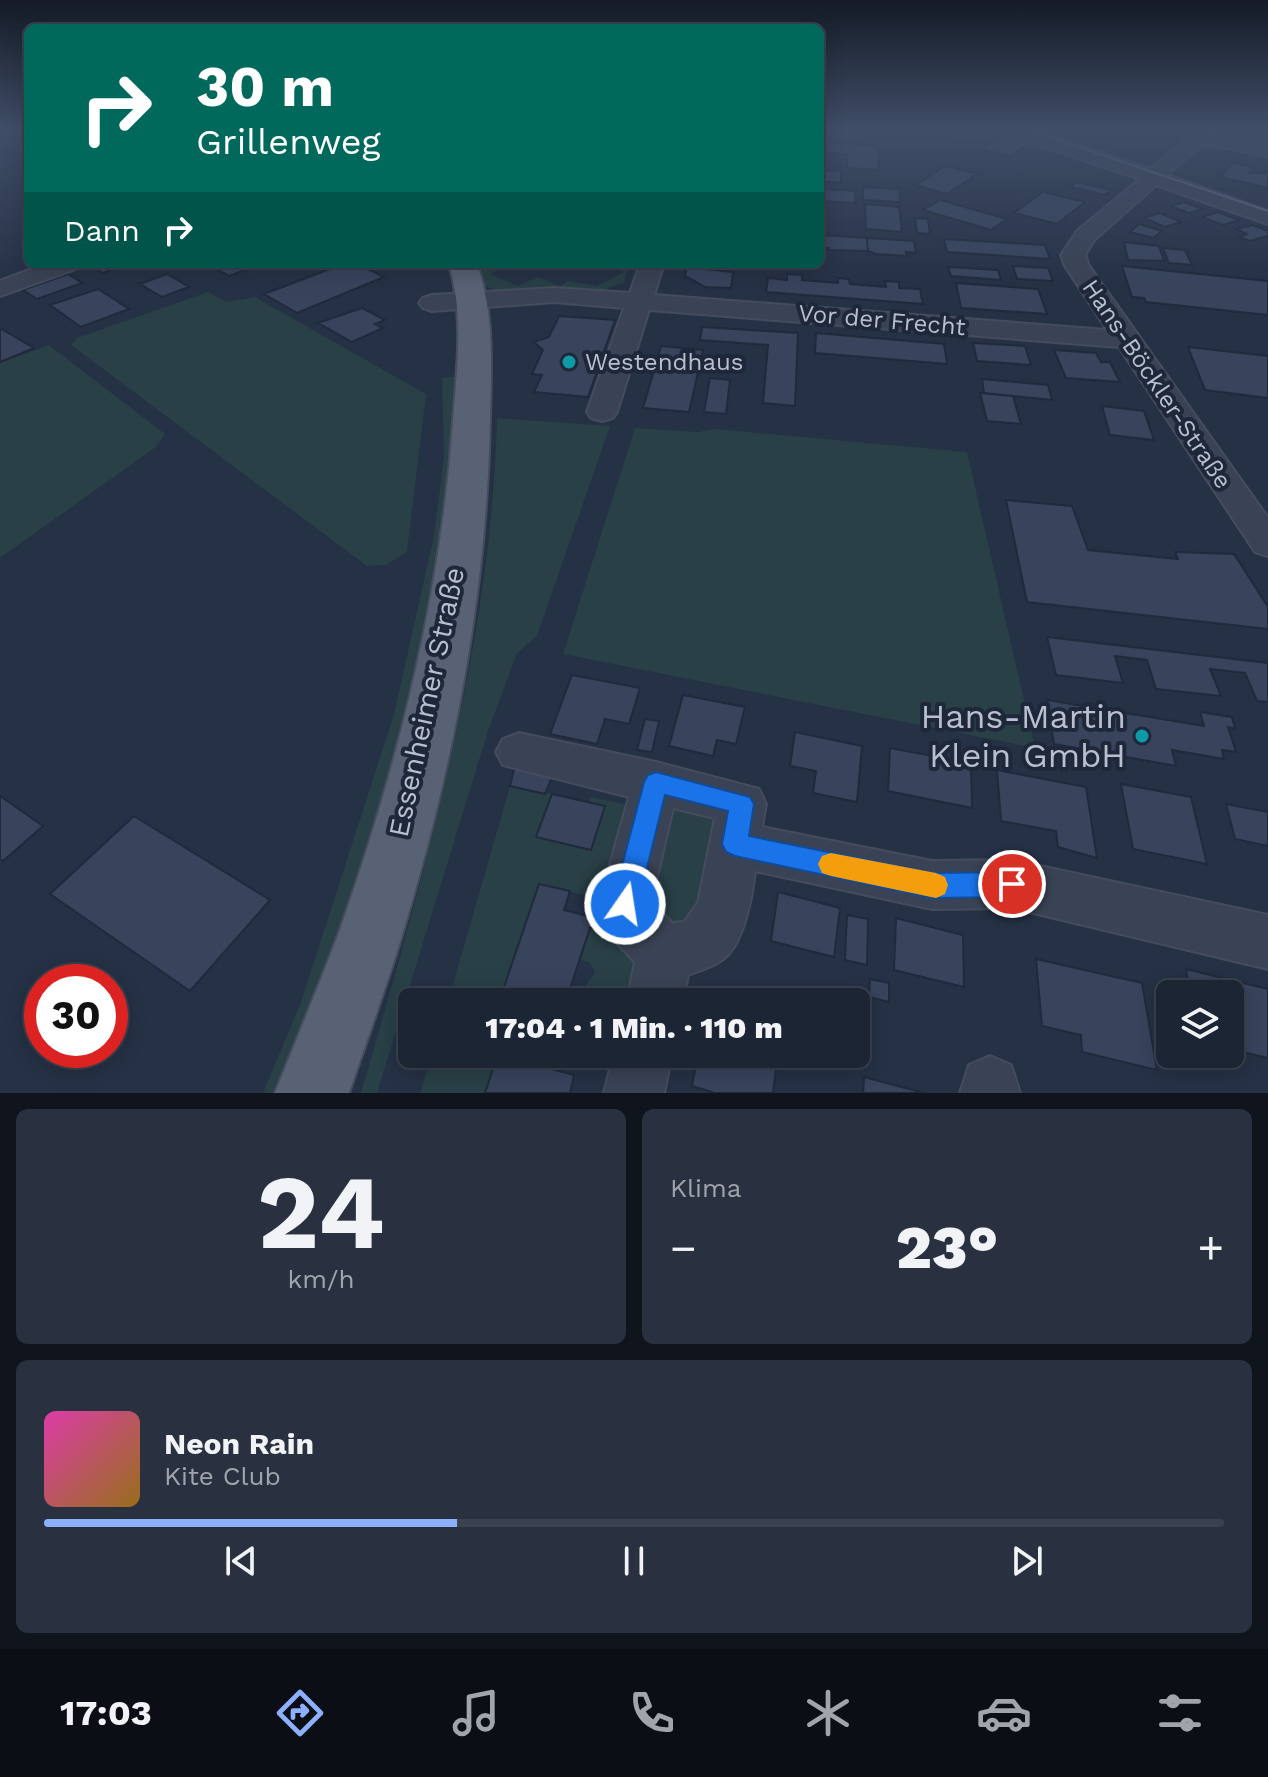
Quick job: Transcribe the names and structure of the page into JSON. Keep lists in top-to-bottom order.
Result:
{
  "streets": {
    "main road": ["Essenheimer Straße"],
    "street": ["Vor der Frecht", "Hans-Böckler-Straße"]
  },
  "crossings": [
    ["Vor der Frecht", "Hans-Böckler-Straße"],
    ["Vor der Frecht", "Essenheimer Straße"]
  ],
  "places": ["Westendhaus", "Hans-Martin Klein GmbH"],
  "page": {
    "turn": ["30 m", "Grillenweg"],
    "then": "Dann",
    "limit": "30",
    "trip": "17:04 · 1 Min. · 110 m",
    "tile": [
      ["24", "km/h"],
      "Klima"
    ],
    "heat": ["−", "23°", "+"],
    "song": ["Neon Rain", "Kite Club"],
    "tabs": "17:03"
  }
}
